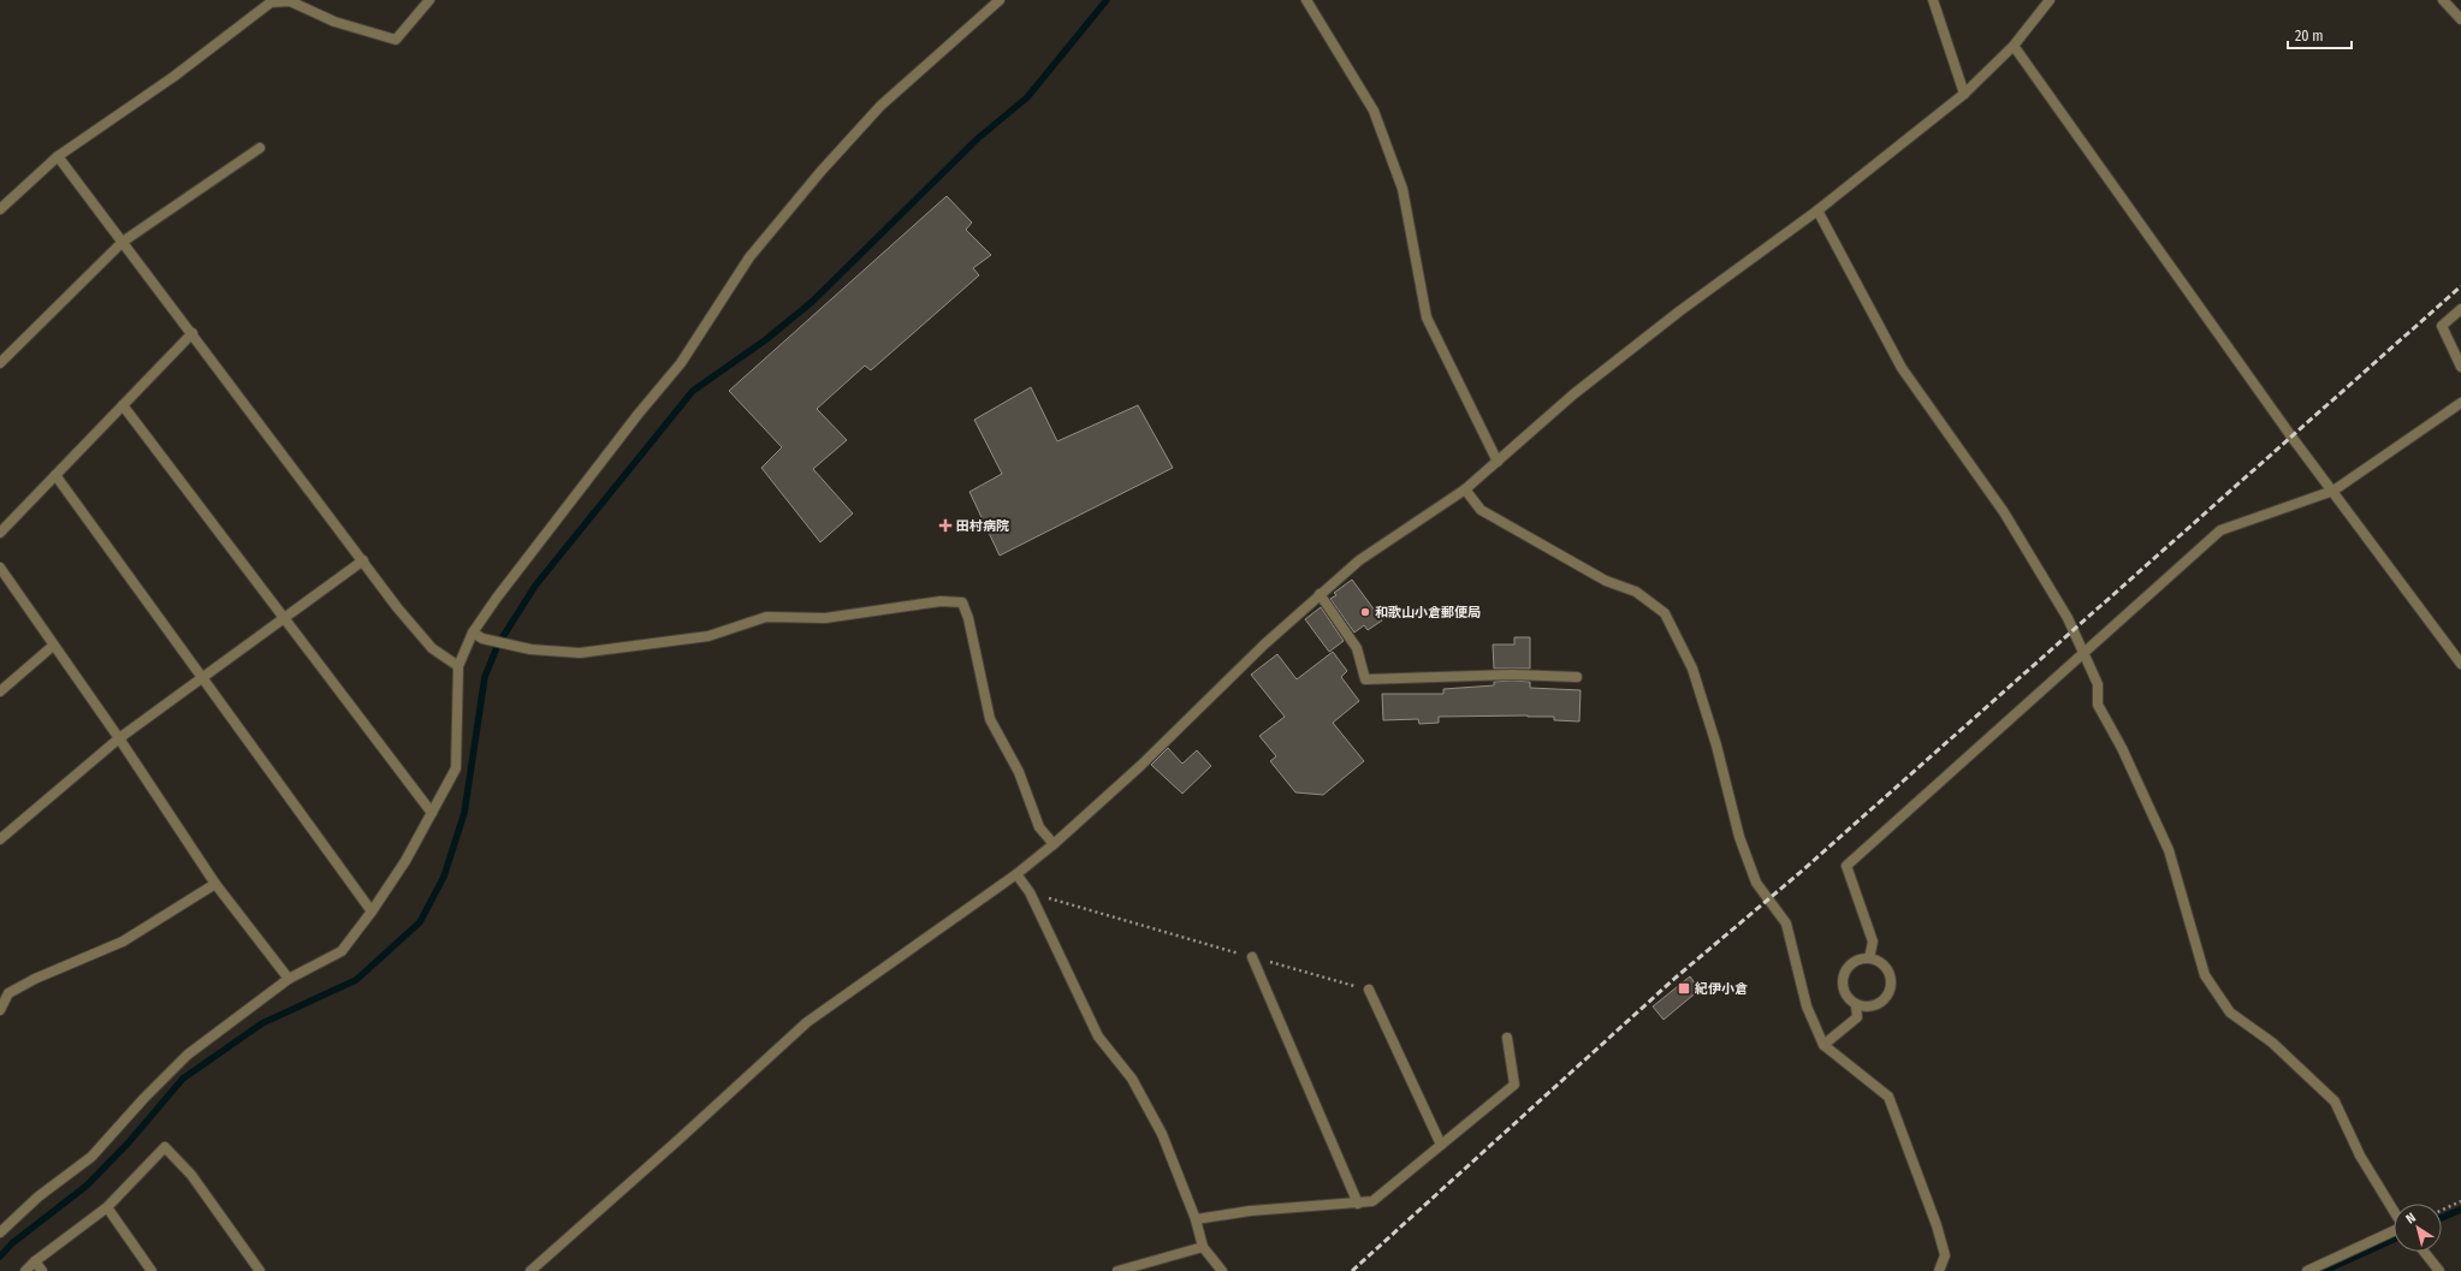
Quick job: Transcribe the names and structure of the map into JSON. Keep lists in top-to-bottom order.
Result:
{
  "places": {
    "health": ["田村病院"],
    "other": ["和歌山小倉郵便局"],
    "transit": ["紀伊小倉"]
  },
  "scale_bar": "20 m",
  "north": "top left"
}
